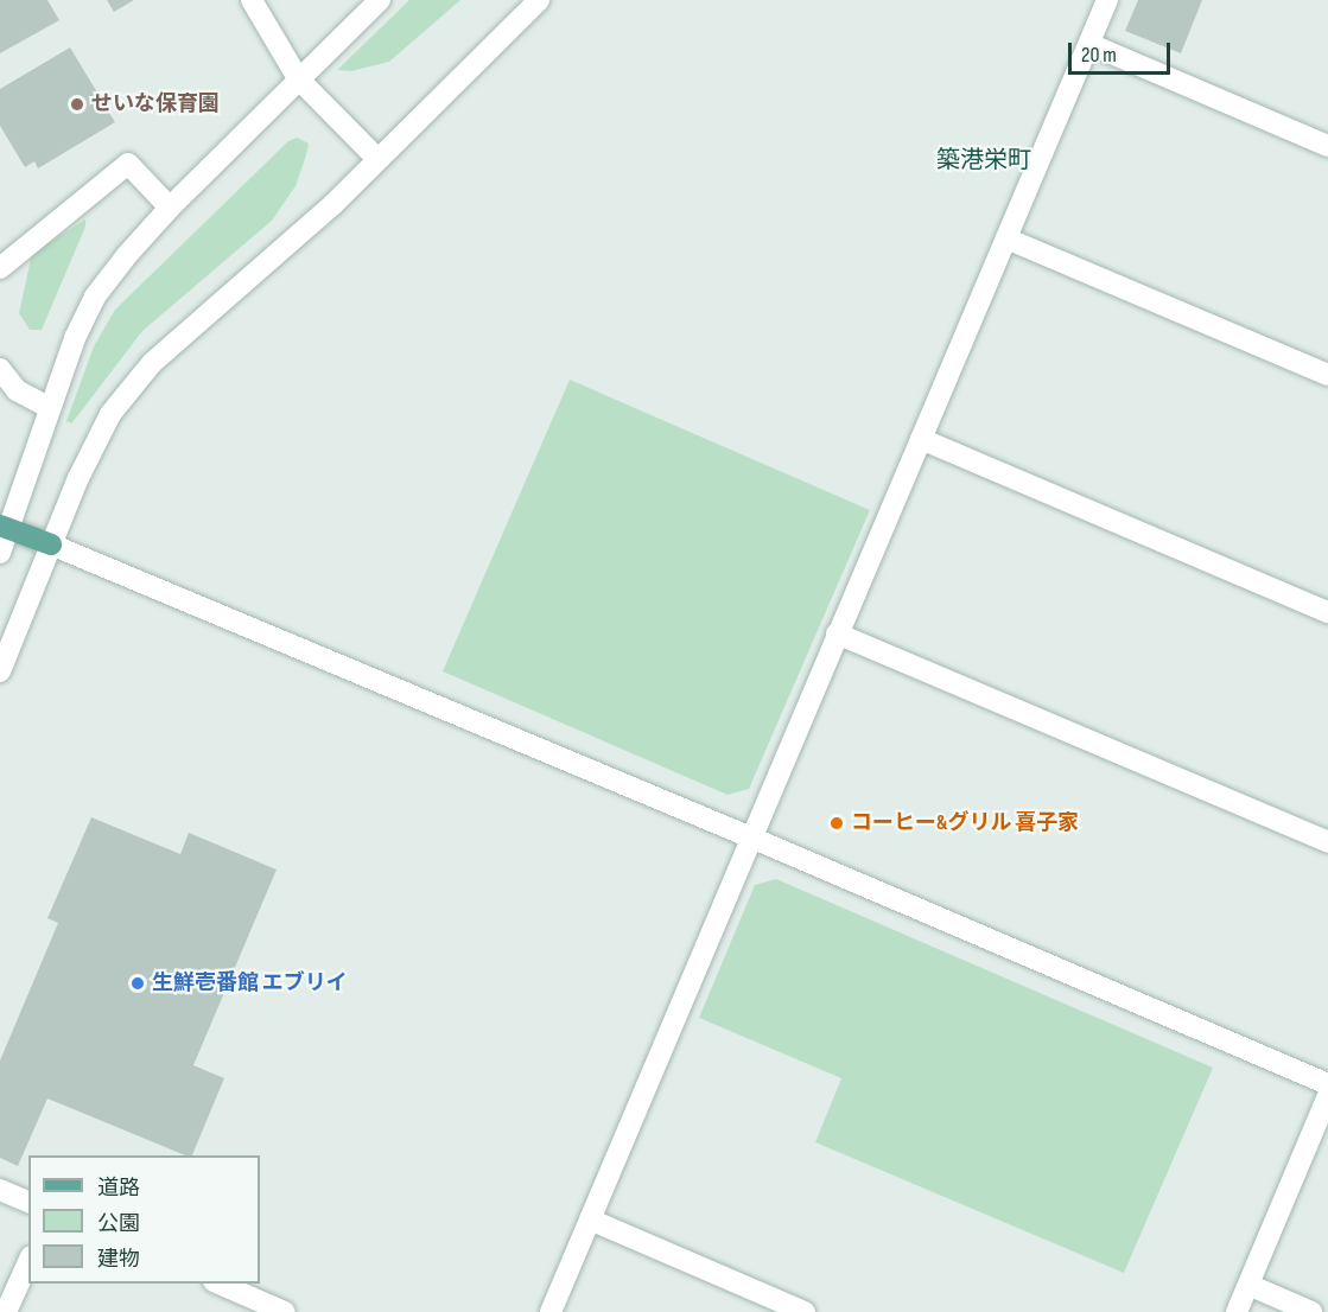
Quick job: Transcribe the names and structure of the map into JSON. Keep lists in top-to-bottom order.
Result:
{
  "districts": ["築港栄町"],
  "places": ["せいな保育園", "コーヒー&グリル 喜子家", "生鮮壱番館 エブリイ"],
  "legend": ["道路", "公園", "建物"],
  "scale_bar": "20 m"
}
